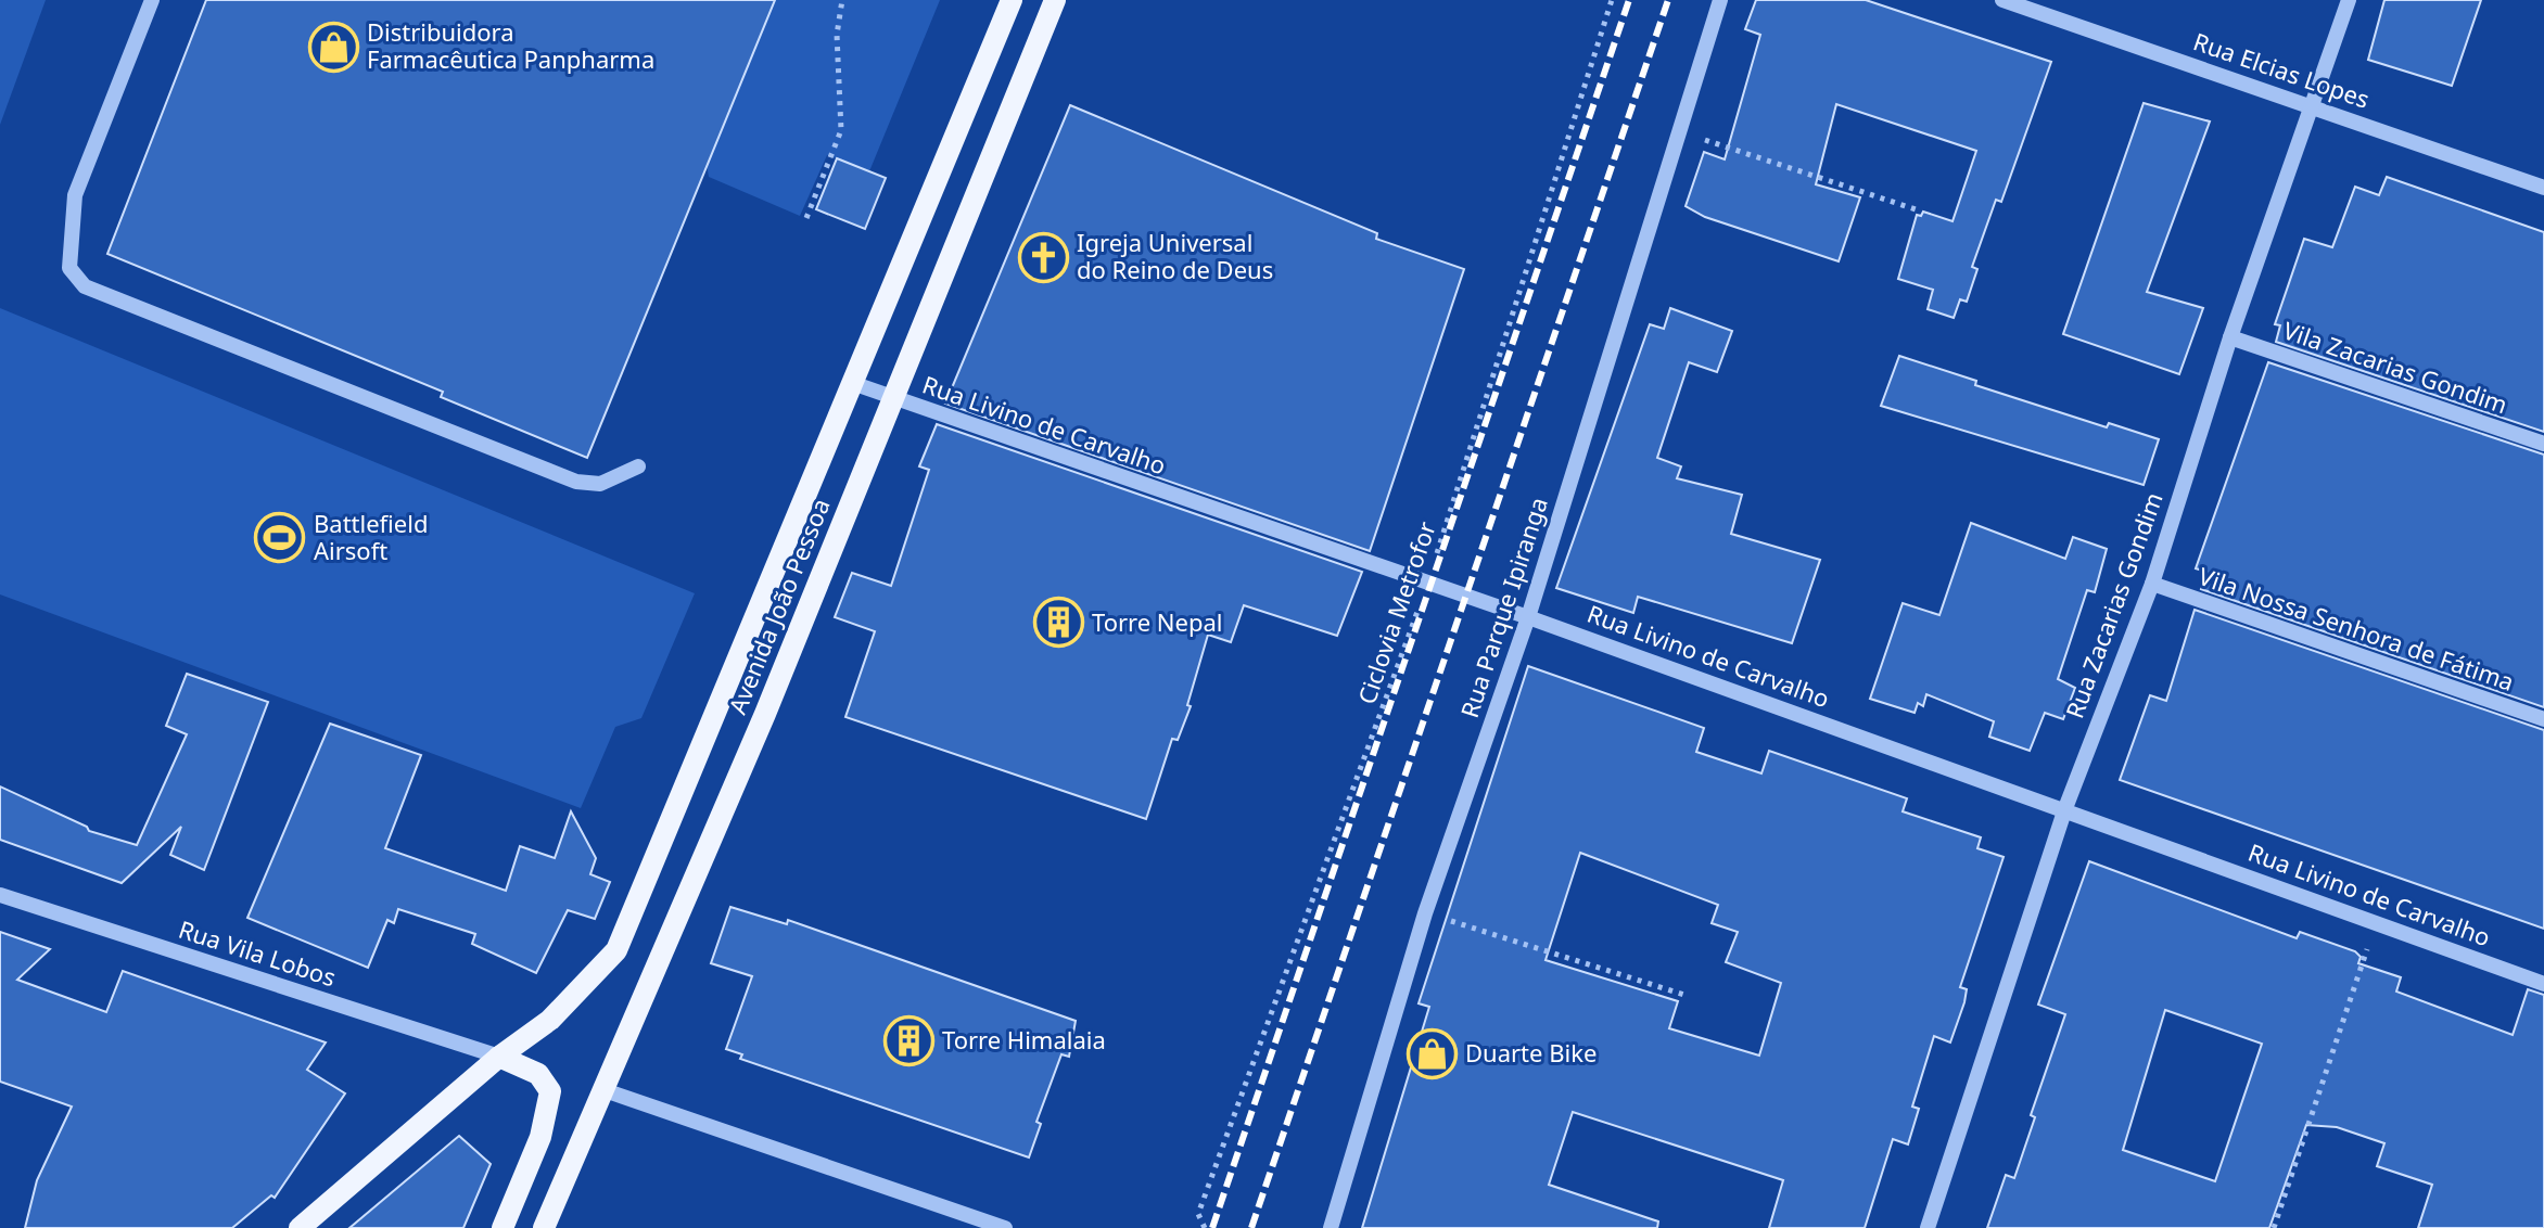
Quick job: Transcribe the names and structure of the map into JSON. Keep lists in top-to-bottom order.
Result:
{
  "streets": {
    "main road": ["Avenida João Pessoa"],
    "street": [
      "Rua Elcias Lopes",
      "Vila Zacarias Gondim",
      "Rua Livino de Carvalho",
      "Rua Zacarias Gondim",
      "Rua Parque Ipiranga",
      "Vila Nossa Senhora de Fátima",
      "Rua Vila Lobos"
    ],
    "path": ["Ciclovia Metrofor"]
  },
  "crossings": [
    ["Rua Elcias Lopes", "Rua Zacarias Gondim"],
    ["Vila Zacarias Gondim", "Rua Zacarias Gondim"],
    ["Rua Livino de Carvalho", "Rua Zacarias Gondim"],
    ["Rua Livino de Carvalho", "Avenida João Pessoa"],
    ["Rua Livino de Carvalho", "Rua Parque Ipiranga"],
    ["Rua Livino de Carvalho", "Ciclovia Metrofor"],
    ["Rua Zacarias Gondim", "Vila Nossa Senhora de Fátima"],
    ["Avenida João Pessoa", "Rua Vila Lobos"]
  ],
  "places": {
    "shop": ["Distribuidora Farmacêutica Panpharma", "Duarte Bike"],
    "church": ["Igreja Universal do Reino de Deus"],
    "sports": ["Battlefield Airsoft"],
    "building": ["Torre Nepal", "Torre Himalaia"]
  }
}
